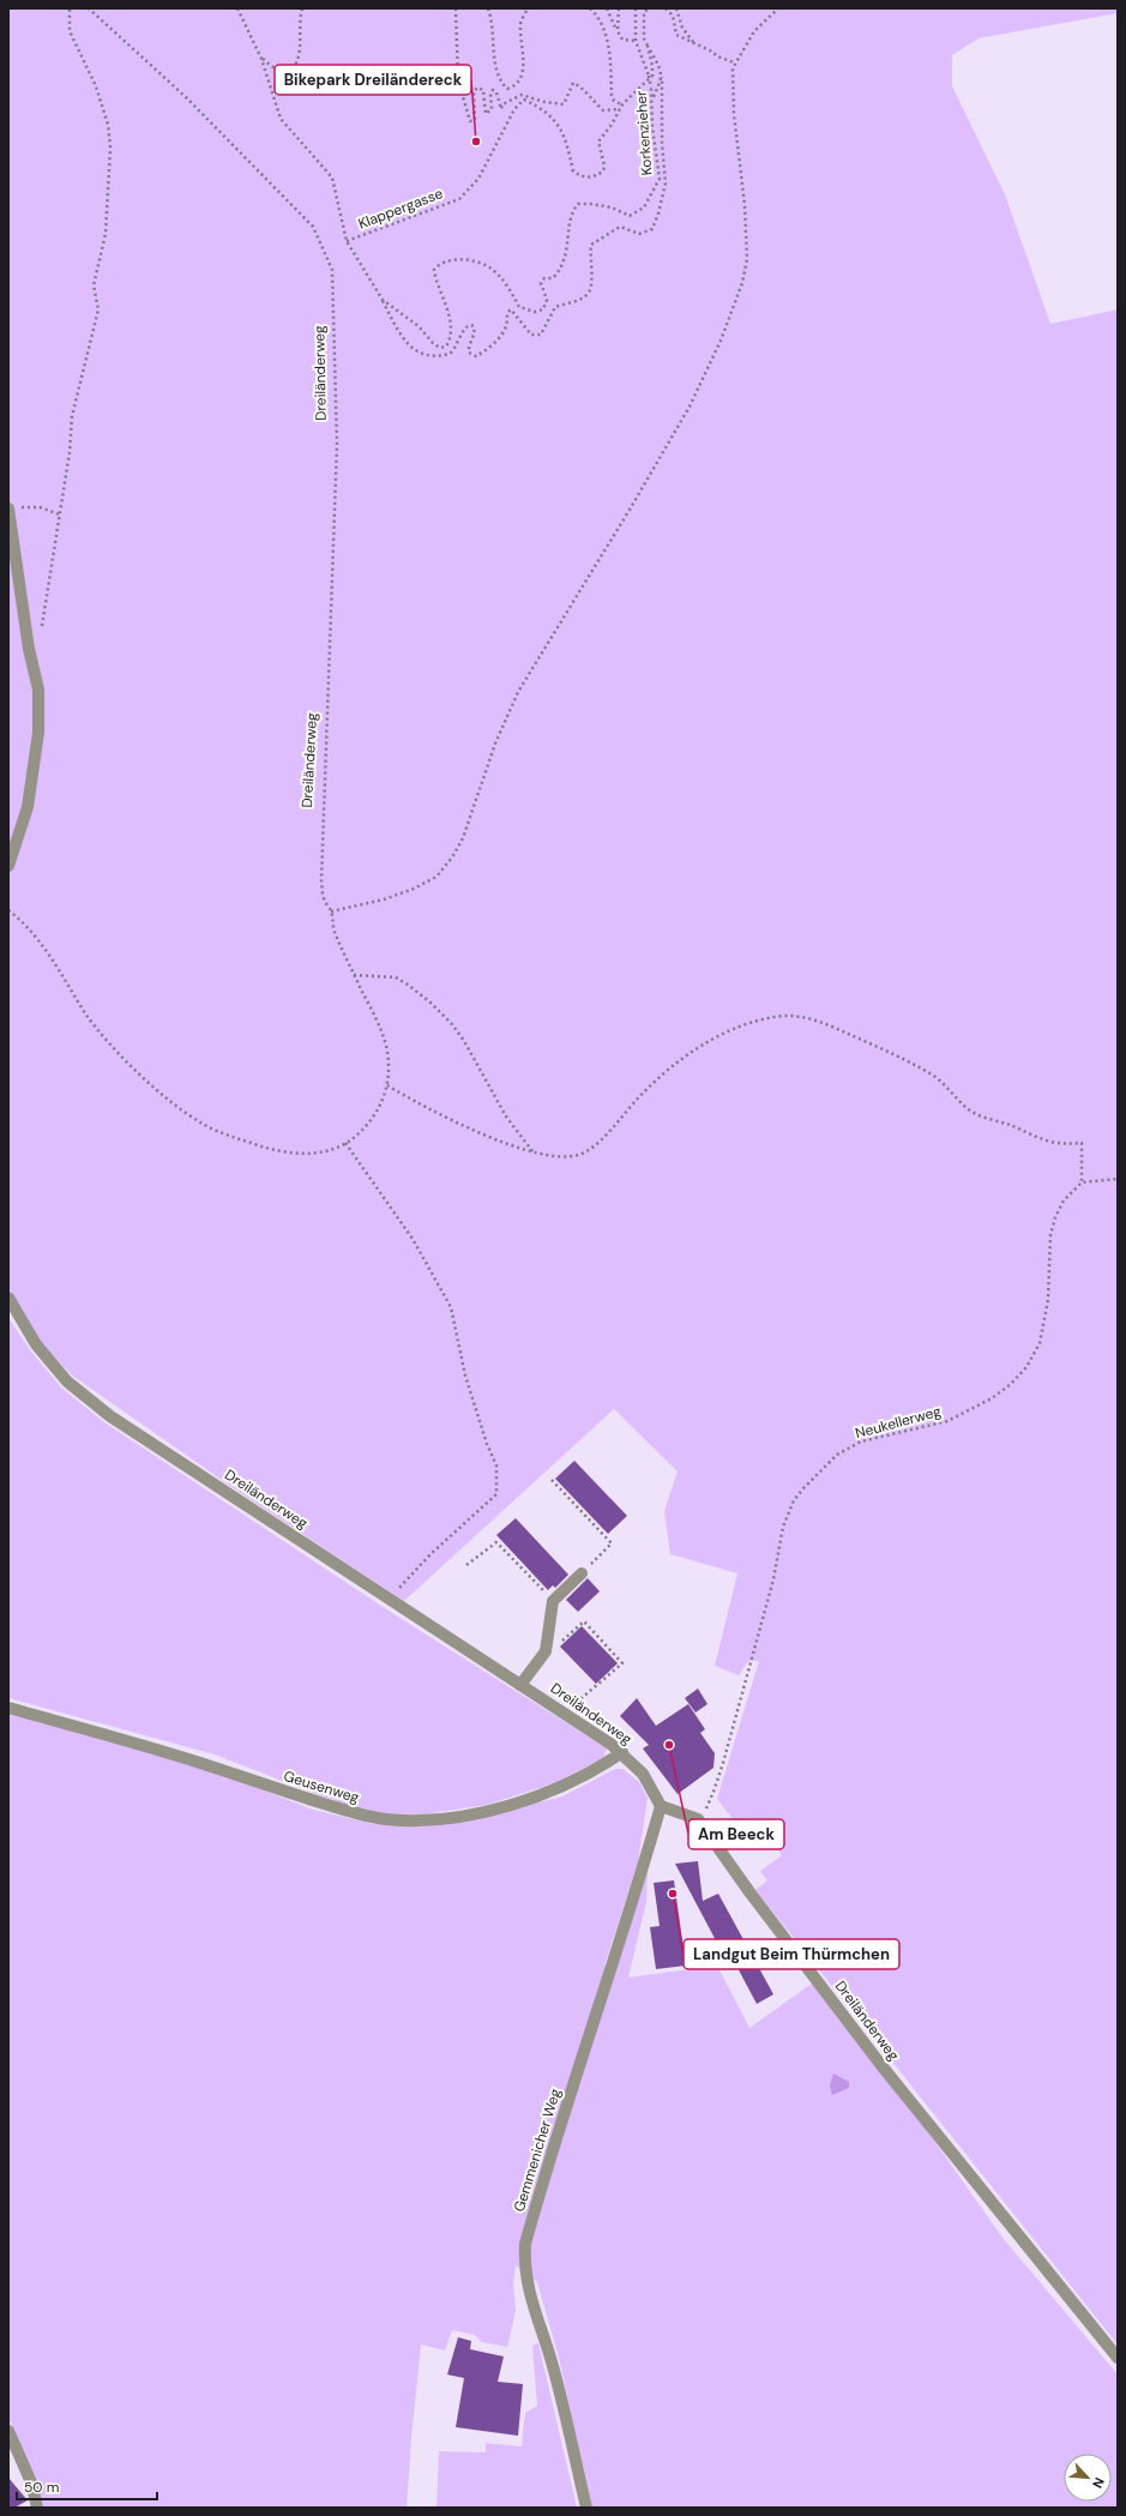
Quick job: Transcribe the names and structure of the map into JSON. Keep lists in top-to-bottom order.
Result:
{
  "streets": {
    "street": ["Dreiländerweg", "Geusenweg", "Gemmenicher Weg"],
    "path": ["Korkenzieher", "Klappergasse", "Neukellerweg"]
  },
  "crossings": [
    ["Korkenzieher", "Klappergasse"],
    ["Dreiländerweg", "Neukellerweg"],
    ["Dreiländerweg", "Geusenweg"],
    ["Dreiländerweg", "Gemmenicher Weg"]
  ],
  "places": ["Bikepark Dreiländereck", "Am Beeck", "Landgut Beim Thürmchen"],
  "scale_bar": "50 m",
  "north": "bottom right"
}
